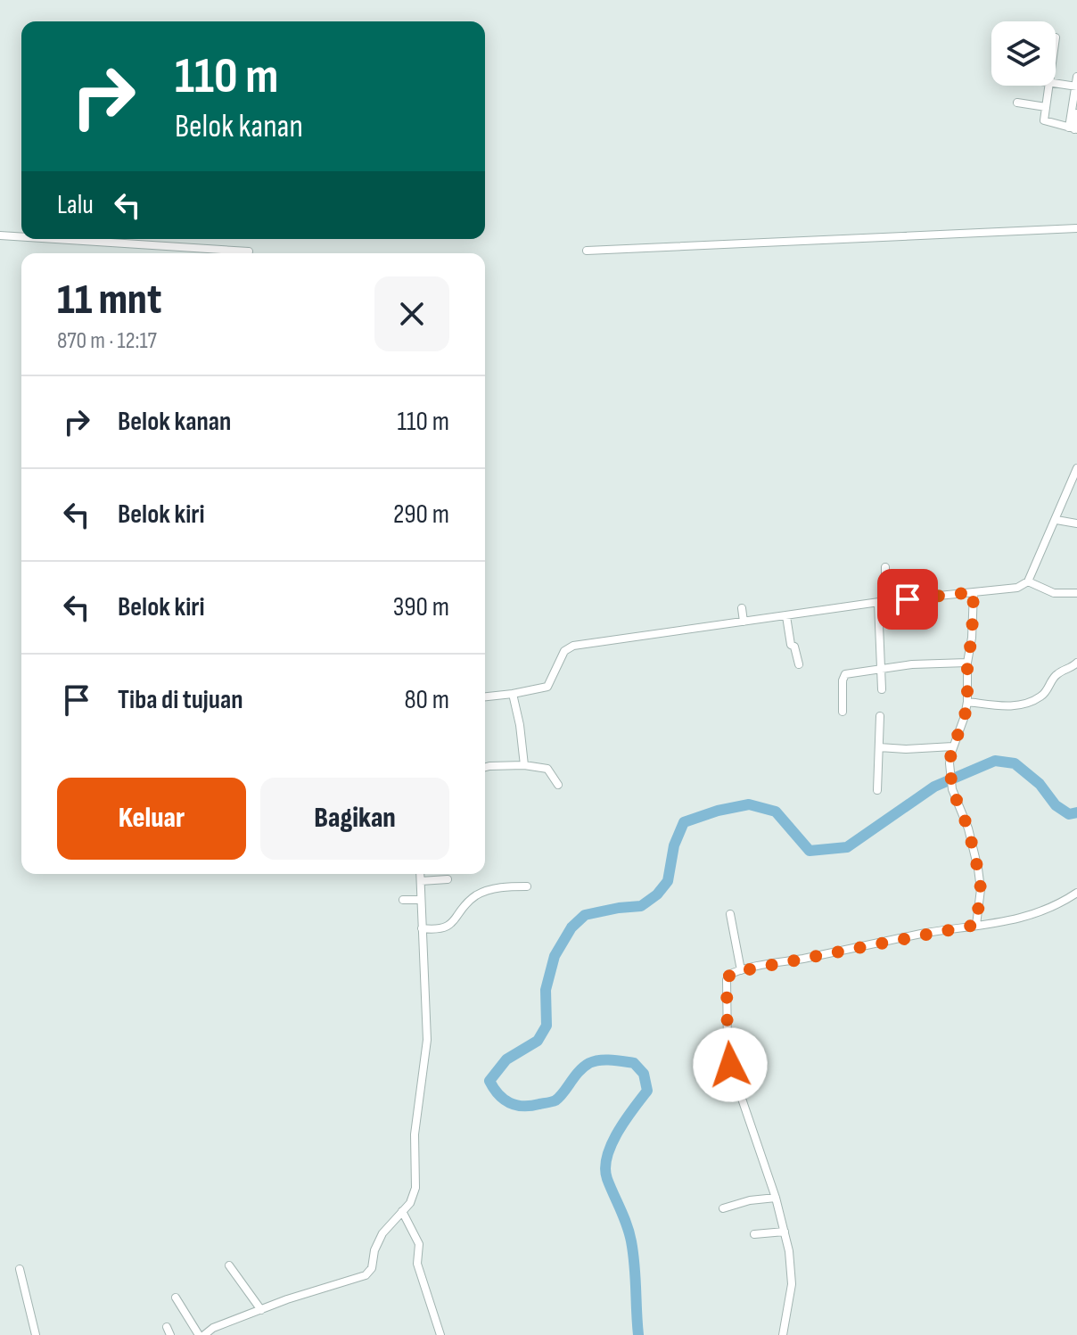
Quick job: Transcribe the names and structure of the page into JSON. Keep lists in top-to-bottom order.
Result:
{
  "page": {
    "turn": ["110 m", "Belok kanan"],
    "then": "Lalu",
    "heading": ["11 mnt", "870 m · 12:17"],
    "list": [
      {
        "name": "Belok kanan",
        "value": "110 m"
      },
      {
        "name": "Belok kiri",
        "value": "290 m"
      },
      {
        "name": "Belok kiri",
        "value": "390 m"
      },
      {
        "name": "Tiba di tujuan",
        "value": "80 m"
      }
    ],
    "buttons": ["Keluar", "Bagikan"]
  }
}
